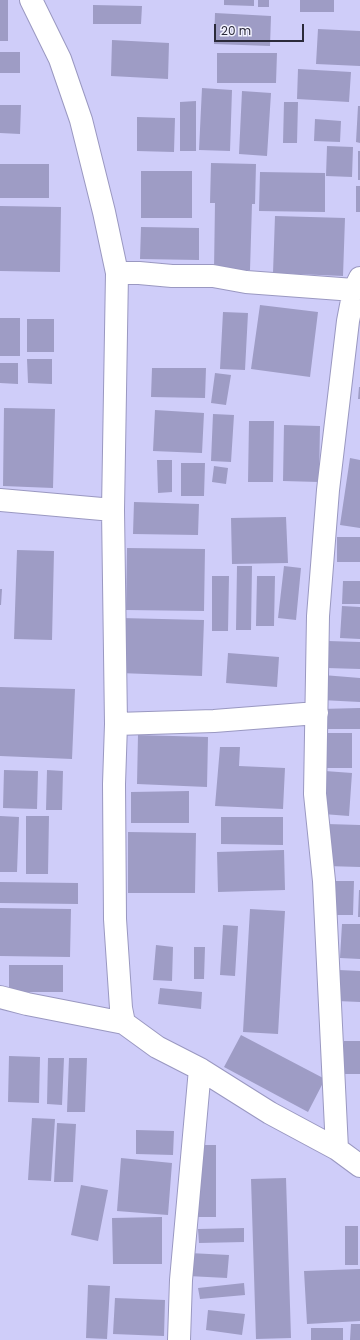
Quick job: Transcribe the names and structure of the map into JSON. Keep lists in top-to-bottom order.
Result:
{
  "scale_bar": "20 m"
}
